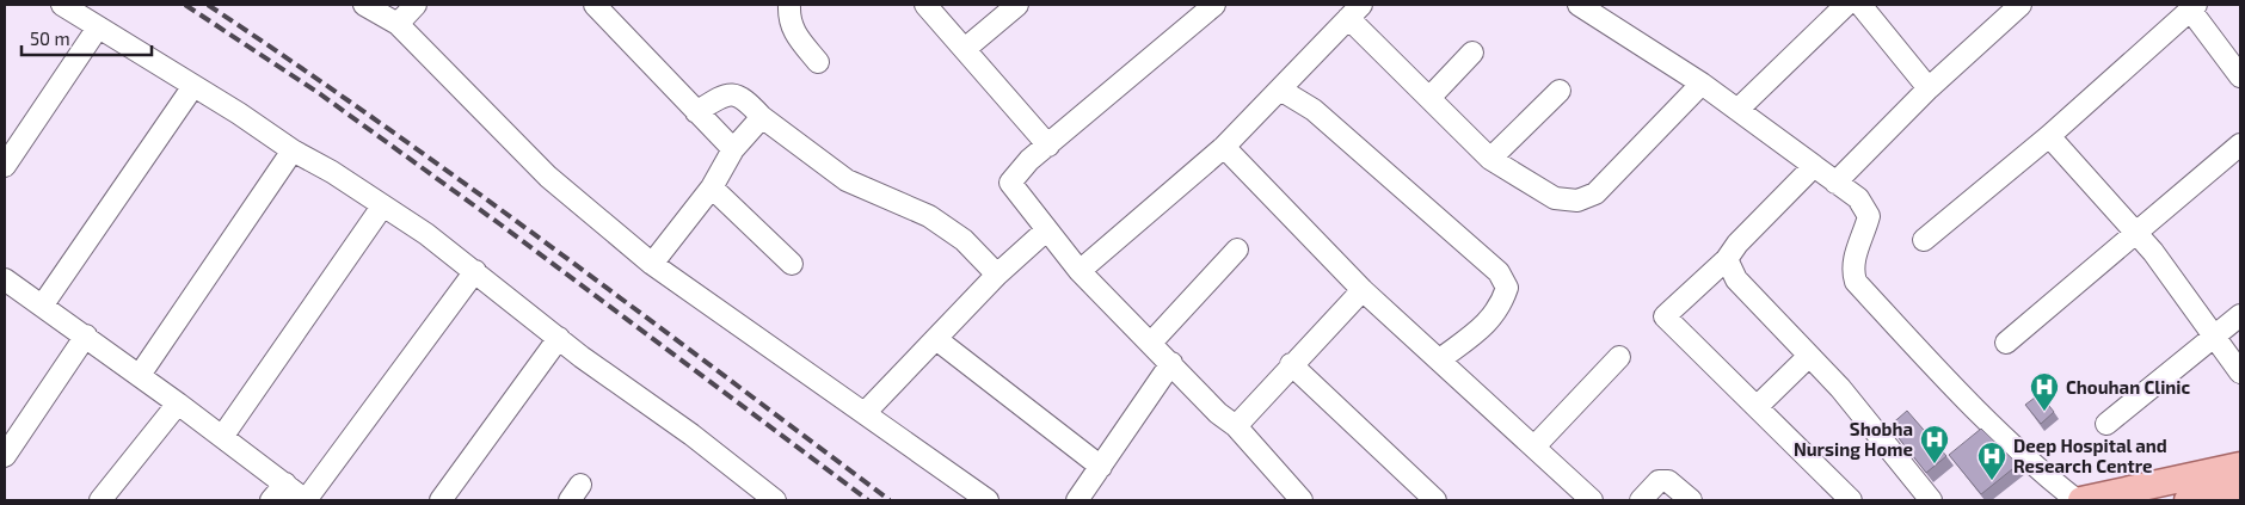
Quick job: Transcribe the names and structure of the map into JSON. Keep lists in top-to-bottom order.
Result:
{
  "places": {
    "hospital": ["Chouhan Clinic", "Shobha Nursing Home", "Deep Hospital and Research Centre"]
  },
  "scale_bar": "50 m"
}
